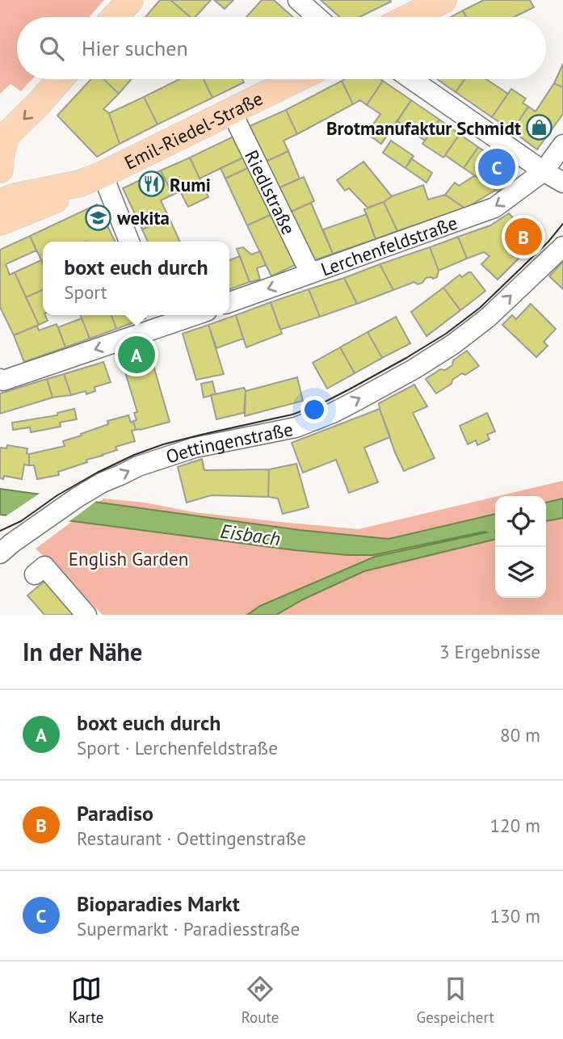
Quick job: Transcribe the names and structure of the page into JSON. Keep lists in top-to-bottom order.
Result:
{
  "streets": {
    "main road": ["Emil-Riedel-Straße"],
    "street": ["Riedlstraße", "Lerchenfeldstraße", "Oettingenstraße"]
  },
  "crossings": [
    ["Emil-Riedel-Straße", "Riedlstraße"],
    ["Riedlstraße", "Lerchenfeldstraße"]
  ],
  "one_way": ["Lerchenfeldstraße"],
  "water": ["Eisbach"],
  "parks": ["English Garden"],
  "places": {
    "shop": ["Brotmanufaktur Schmidt"],
    "restaurant": ["Rumi"],
    "school or university": ["wekita"]
  },
  "page": {
    "search": "Hier suchen",
    "pins": ["C", "B", "A"],
    "popup": ["boxt euch durch", "Sport"],
    "heading": ["In der Nähe", "3 Ergebnisse"],
    "list": [
      {
        "mark": "A",
        "name": "boxt euch durch",
        "note": "Sport · Lerchenfeldstraße",
        "value": "80 m"
      },
      {
        "mark": "B",
        "name": "Paradiso",
        "note": "Restaurant · Oettingenstraße",
        "value": "120 m"
      },
      {
        "mark": "C",
        "name": "Bioparadies Markt",
        "note": "Supermarkt · Paradiesstraße",
        "value": "130 m"
      }
    ],
    "nav": ["Karte", "Route", "Gespeichert"]
  }
}
